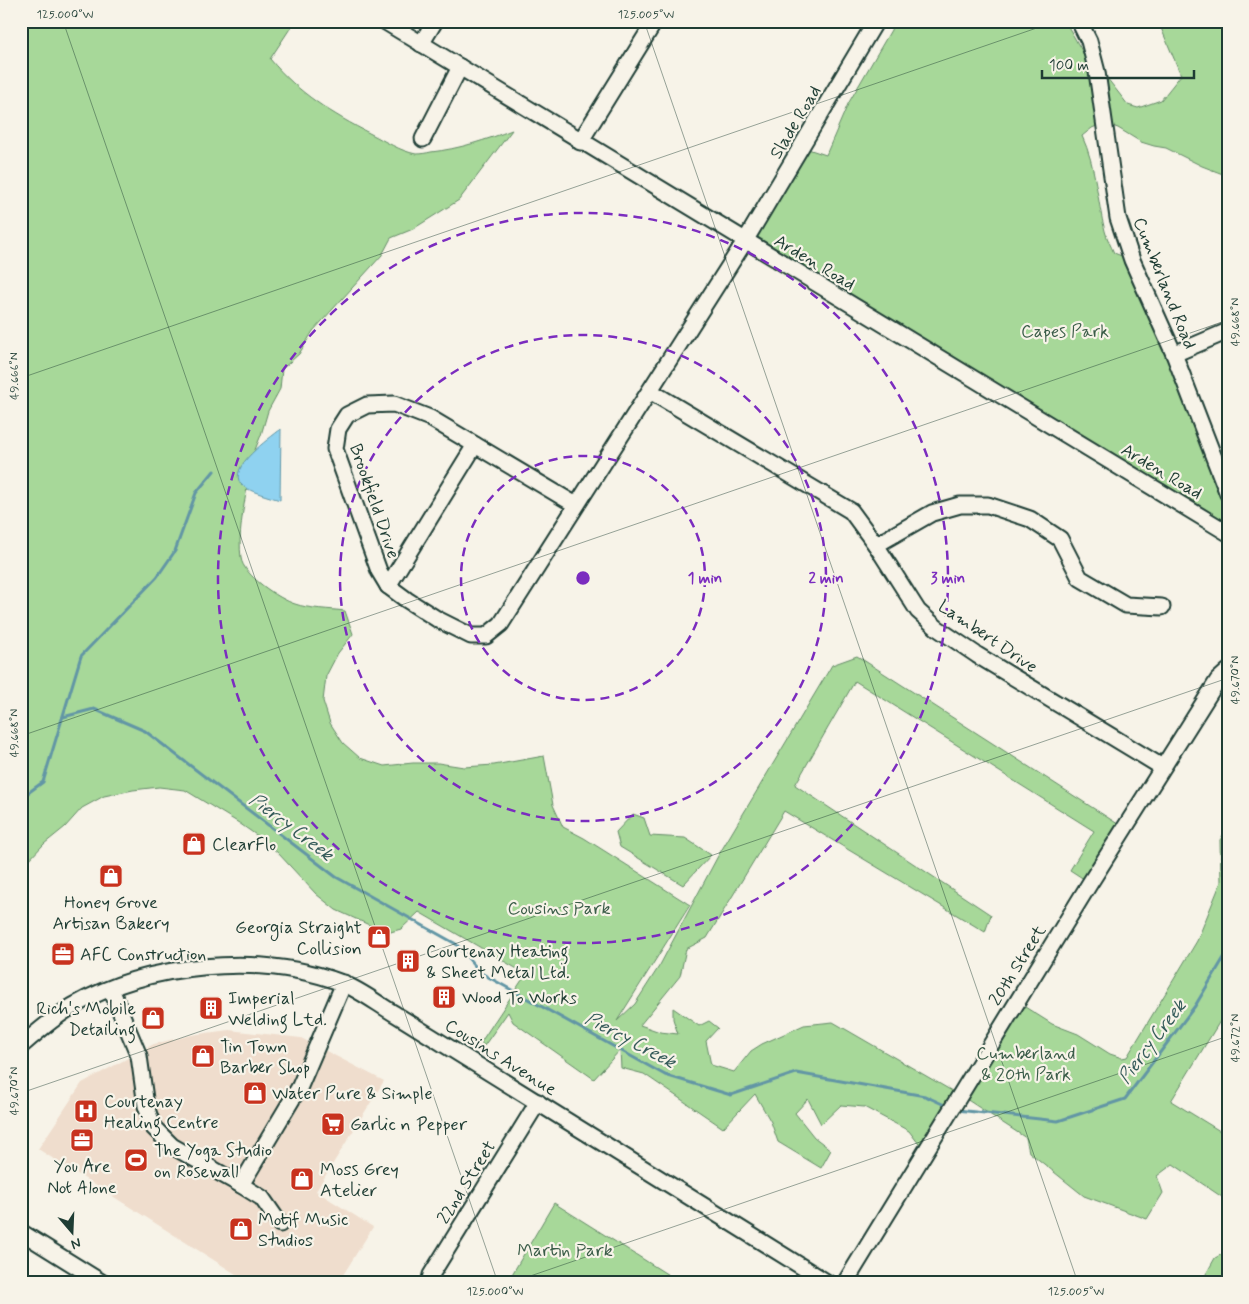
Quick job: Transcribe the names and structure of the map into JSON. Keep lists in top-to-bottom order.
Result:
{
  "streets": {
    "street": [
      "Slade Road",
      "Arden Road",
      "Cumberland Road",
      "Brookfield Drive",
      "Lambert Drive",
      "20th Street",
      "Cousins Avenue",
      "22nd Street"
    ]
  },
  "crossings": [
    ["Slade Road", "Arden Road"],
    ["Slade Road", "Brookfield Drive"],
    ["Arden Road", "Brookfield Drive"],
    ["Brookfield Drive", "Lambert Drive"],
    ["Lambert Drive", "20th Street"],
    ["Cousins Avenue", "22nd Street"]
  ],
  "water": ["Piercy Creek"],
  "parks": [
    "Capes Park",
    "Cousins Park",
    "Cumberland & 20th Park",
    "Martin Park"
  ],
  "places": {
    "shop": [
      "ClearFlo",
      "Honey Grove Artisan Bakery",
      "Georgia Straight Collision",
      "Rich's Mobile Detailing",
      "Tin Town Barber Shop",
      "Water Pure & Simple",
      "Moss Grey Atelier",
      "Motif Music Studios"
    ],
    "office": ["AFC Construction", "You Are Not Alone"],
    "building": ["Courtenay Heating & Sheet Metal Ltd.", "Wood To Works", "Imperial Welding Ltd."],
    "hospital": ["Courtenay Healing Centre"],
    "supermarket": ["Garlic n Pepper"],
    "sports": ["The Yoga Studio on Rosewall"]
  },
  "scale_bar": "100 m",
  "north": "bottom",
  "coordinates": [
    "125.000°W",
    "125.005°W",
    "49.668°N",
    "49.666°N",
    "49.670°N",
    "49.672°N"
  ],
  "rings": ["1 min", "2 min", "3 min"]
}
